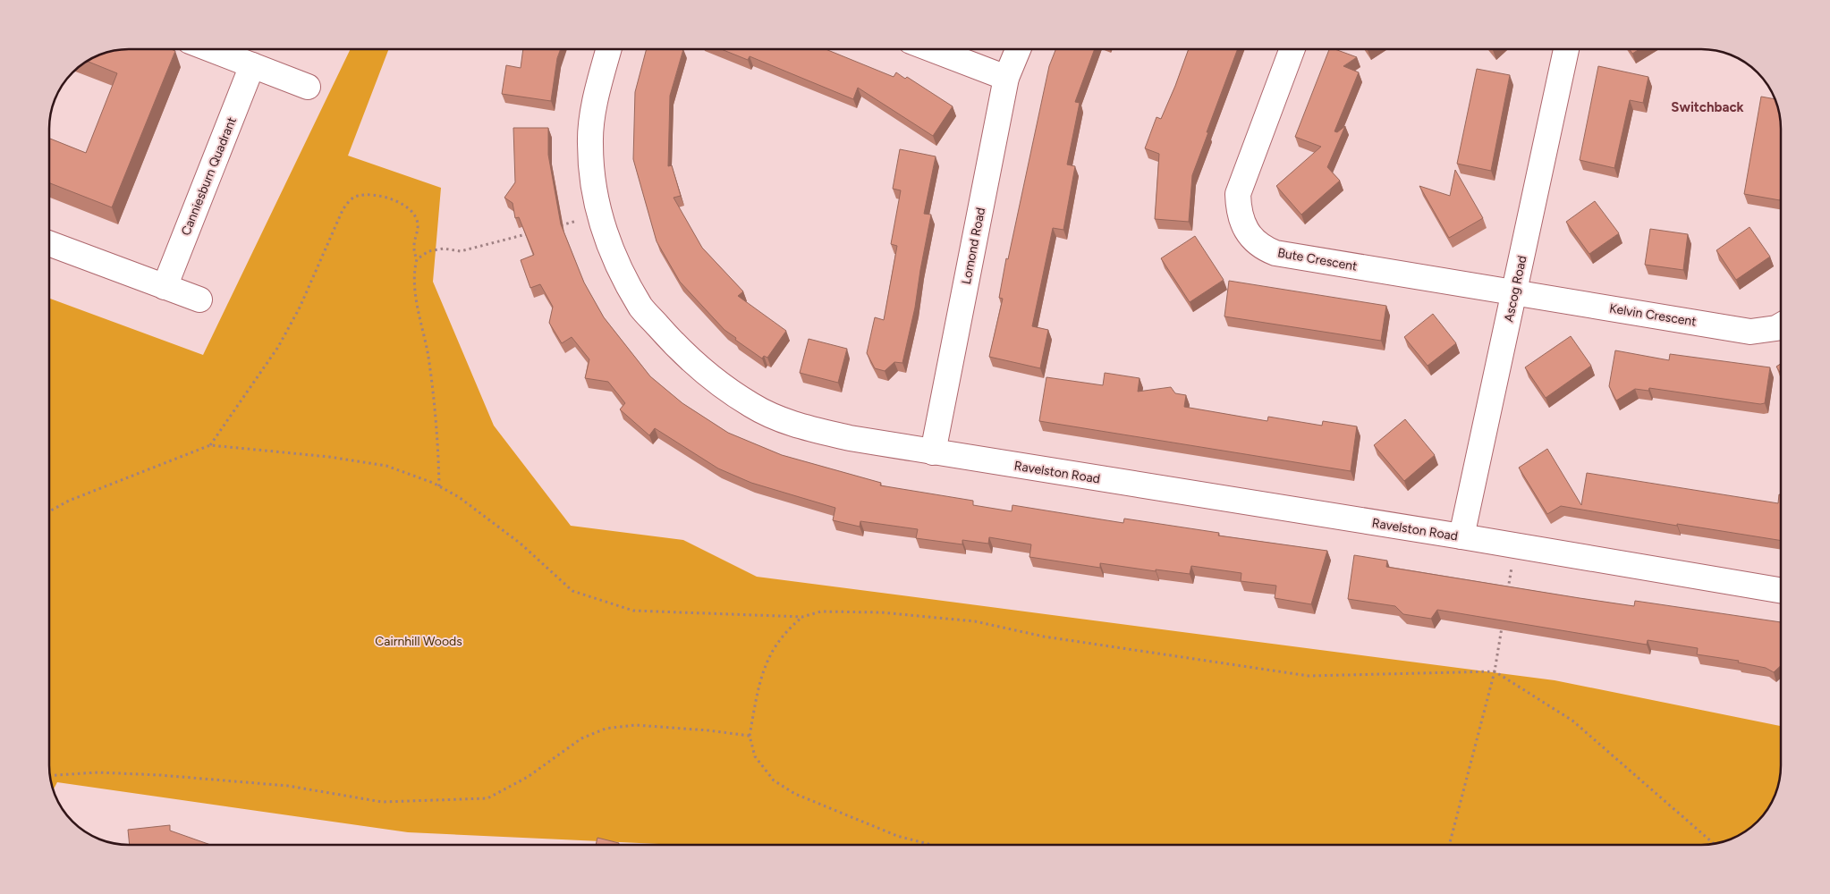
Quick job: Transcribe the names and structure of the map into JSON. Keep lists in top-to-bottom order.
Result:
{
  "streets": {
    "street": [
      "Canniesburn Quadrant",
      "Lomond Road",
      "Bute Crescent",
      "Ascog Road",
      "Kelvin Crescent",
      "Ravelston Road"
    ]
  },
  "crossings": [
    ["Lomond Road", "Ravelston Road"],
    ["Bute Crescent", "Ascog Road"],
    ["Bute Crescent", "Kelvin Crescent"],
    ["Ascog Road", "Kelvin Crescent"],
    ["Ascog Road", "Ravelston Road"]
  ],
  "districts": ["Switchback"],
  "parks": ["Cairnhill Woods"]
}
